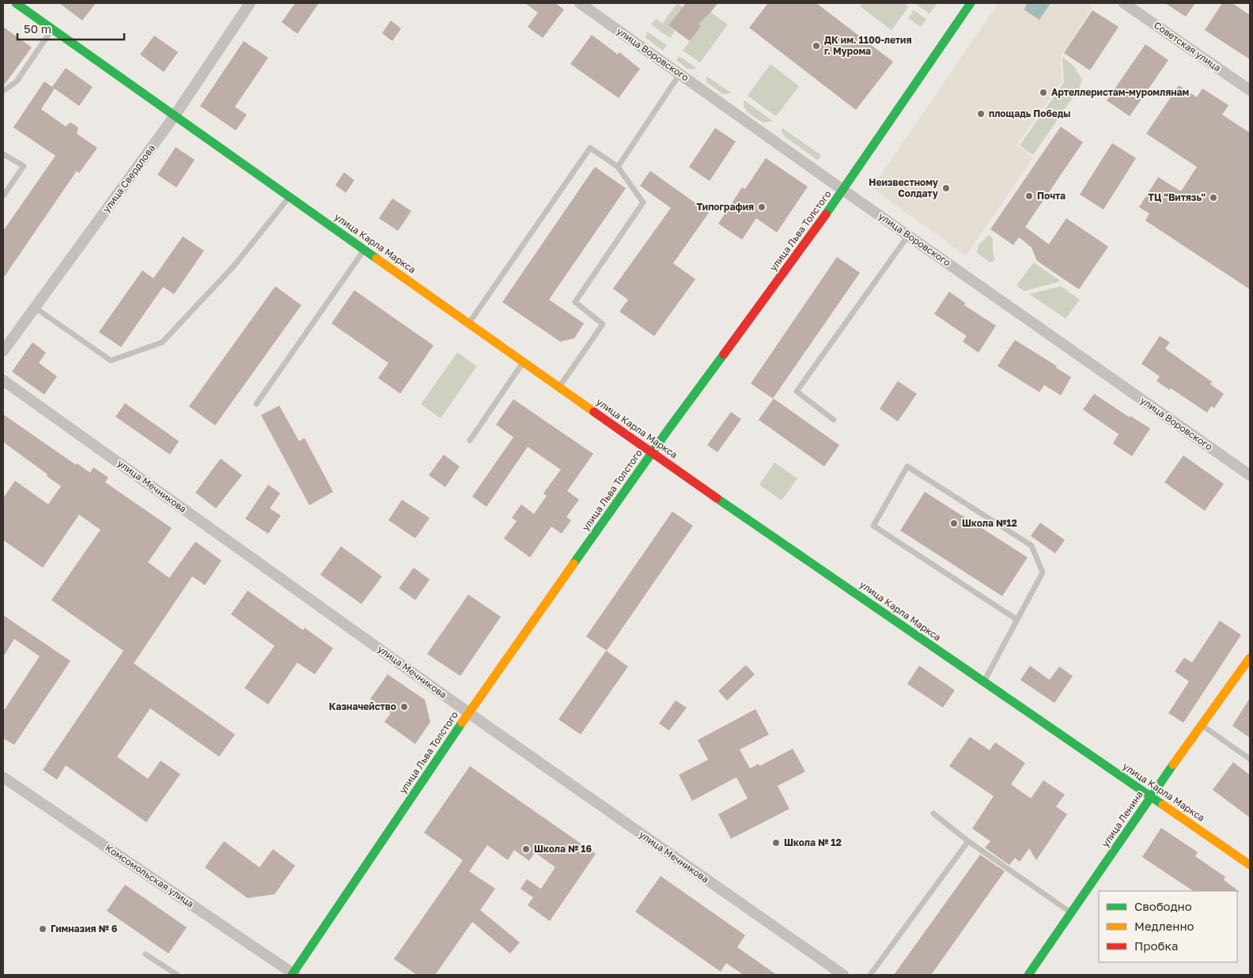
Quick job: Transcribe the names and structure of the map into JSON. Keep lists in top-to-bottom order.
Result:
{
  "streets": {
    "street": [
      "Советская улица",
      "улица Воровского",
      "улица Свердлова",
      "улица Льва Толстого",
      "улица Карла Маркса",
      "улица Мечникова",
      "улица Ленина",
      "Комсомольская улица"
    ]
  },
  "crossings": [
    ["улица Воровского", "улица Льва Толстого"],
    ["улица Свердлова", "улица Карла Маркса"],
    ["улица Льва Толстого", "улица Карла Маркса"],
    ["улица Льва Толстого", "улица Мечникова"],
    ["улица Льва Толстого", "Комсомольская улица"],
    ["улица Карла Маркса", "улица Ленина"]
  ],
  "places": [
    "ДК им. 1100-летия г. Мурома",
    "Артеллеристам-муромлянам",
    "площадь Победы",
    "Неизвестному Солдату",
    "Почта",
    "ТЦ \"Витязь\"",
    "Типография",
    "Школа №12",
    "Казначейство",
    "Школа № 12",
    "Школа № 16",
    "Гимназия № 6"
  ],
  "legend": ["Свободно", "Медленно", "Пробка"],
  "scale_bar": "50 m"
}
